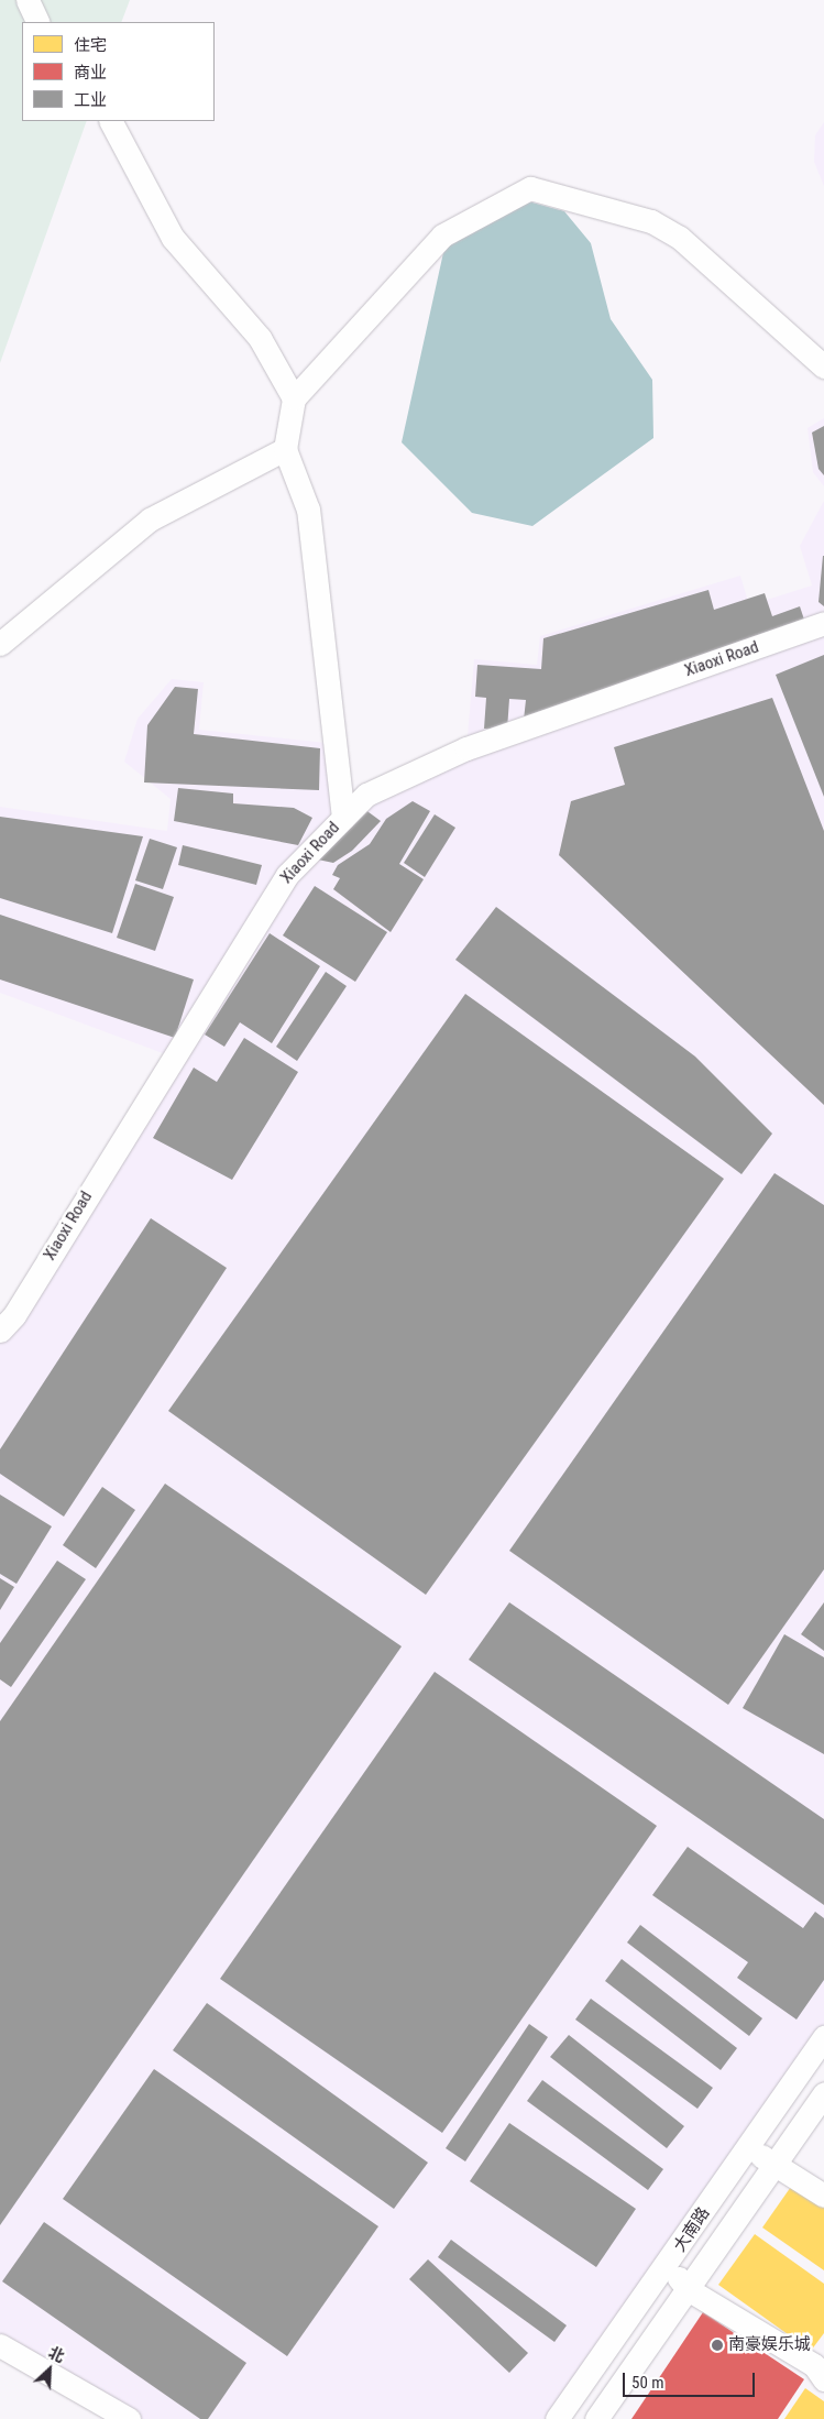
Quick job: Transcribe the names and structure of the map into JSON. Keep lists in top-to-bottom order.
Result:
{
  "streets": {
    "street": ["Xiaoxi Road", "大南路"]
  },
  "places": ["南豪娱乐城"],
  "legend": ["住宅", "商业", "工业"],
  "scale_bar": "50 m",
  "north": "top right"
}
